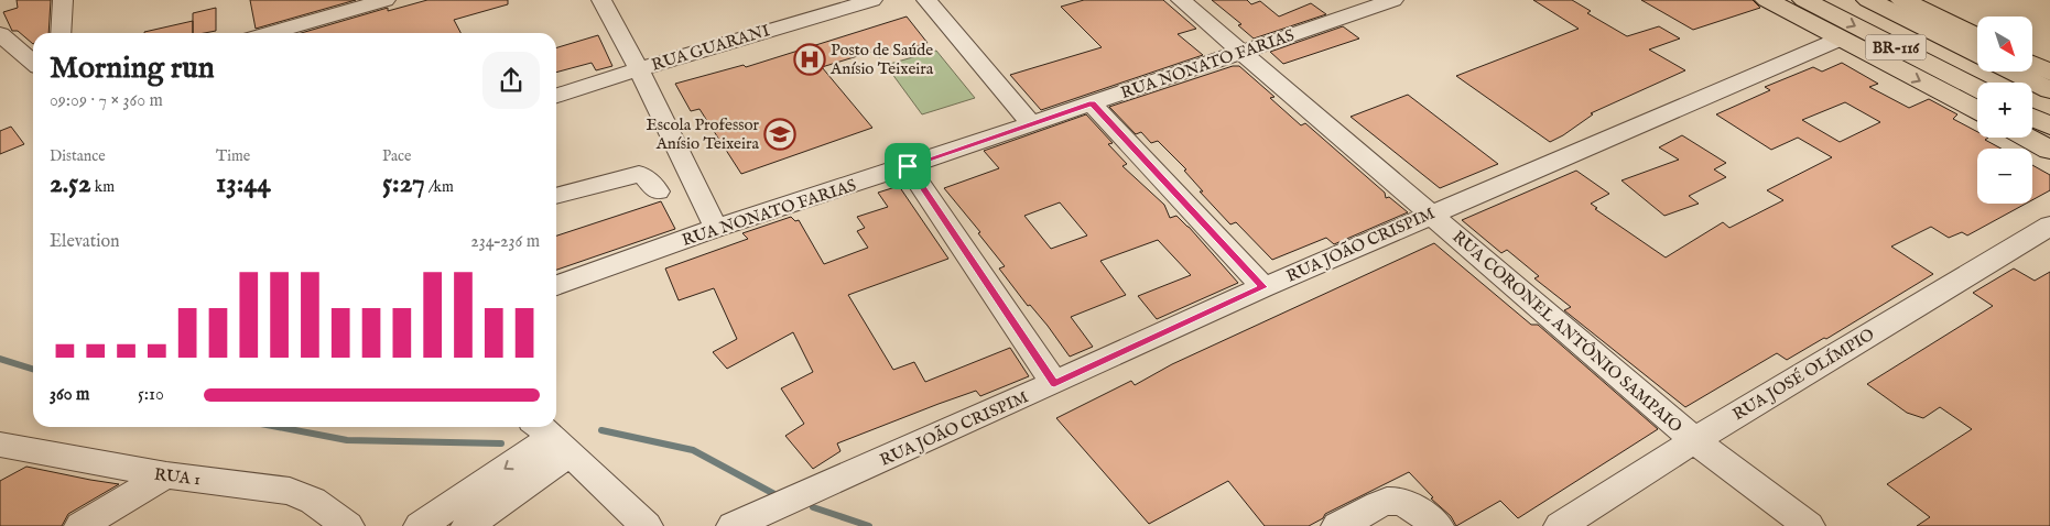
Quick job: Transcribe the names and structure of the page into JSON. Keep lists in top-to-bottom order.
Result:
{
  "streets": {
    "main road": ["BR-116"],
    "street": [
      "RUA GUARANI",
      "RUA NONATO FARIAS",
      "RUA JOÃO CRISPIM",
      "RUA CORONEL ANTÔNIO SAMPAIO",
      "RUA JOSÉ OLÍMPIO",
      "RUA 1"
    ]
  },
  "crossings": [
    ["BR-116", "RUA JOÃO CRISPIM"],
    ["RUA NONATO FARIAS", "RUA CORONEL ANTÔNIO SAMPAIO"],
    ["RUA JOÃO CRISPIM", "RUA CORONEL ANTÔNIO SAMPAIO"],
    ["RUA CORONEL ANTÔNIO SAMPAIO", "RUA JOSÉ OLÍMPIO"]
  ],
  "places": {
    "hospital": ["Posto de Saúde Anísio Teixeira"],
    "school or university": ["Escola Professor Anísio Teixeira"]
  },
  "north": "bottom right",
  "page": {
    "map_buttons": ["+", "−"],
    "heading": ["Morning run", "09:09 · 7 × 360 m"],
    "stats": [
      ["Distance", "2.52 km"],
      ["Time", "13:44"],
      ["Pace", "5:27 /km"]
    ],
    "chart": ["Elevation", "234–236 m"],
    "list": [
      {
        "name": "360 m",
        "note": "5:10"
      }
    ]
  }
}
